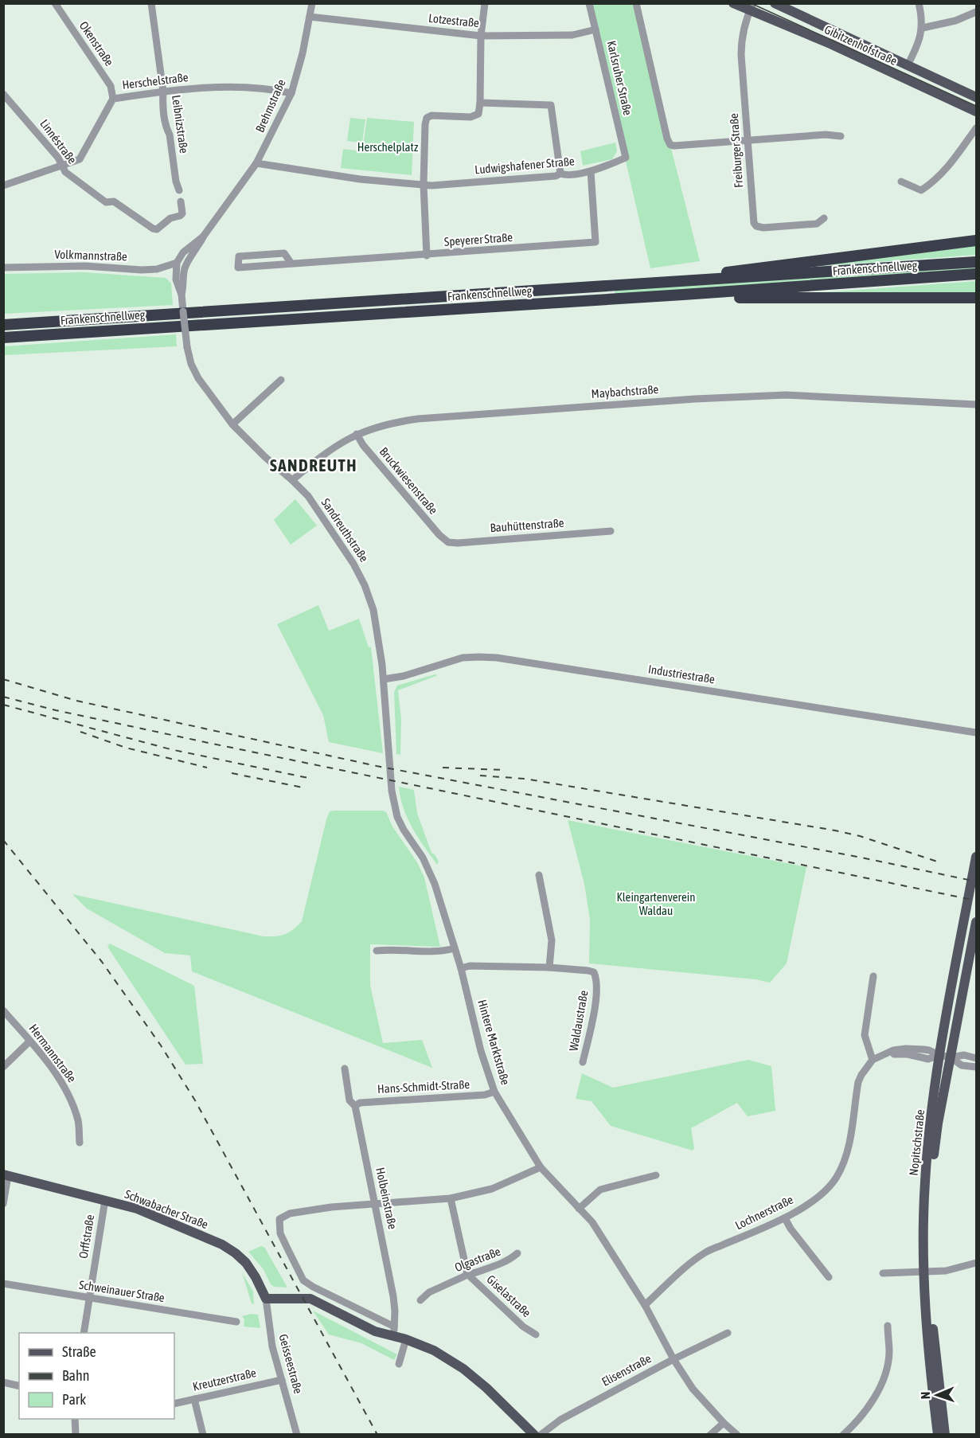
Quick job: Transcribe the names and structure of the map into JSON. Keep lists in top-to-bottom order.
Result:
{
  "streets": {
    "highway": ["Frankenschnellweg"],
    "main road": ["Gibitzenhofstraße", "Nopitschstraße", "Schwabacher Straße"],
    "street": [
      "Lotzestraße",
      "Okenstraße",
      "Karlsruher Straße",
      "Herschelstraße",
      "Brehmstraße",
      "Leibnizstraße",
      "Linnéstraße",
      "Freiburger Straße",
      "Ludwigshafener Straße",
      "Speyerer Straße",
      "Volkmannstraße",
      "Maybachstraße",
      "Bruckwiesenstraße",
      "Bauhüttenstraße",
      "Sandreuthstraße",
      "Industriestraße",
      "Waldaustraße",
      "Hintere Marktstraße",
      "Hermannstraße",
      "Hans-Schmidt-Straße",
      "Holbeinstraße",
      "Lochnerstraße",
      "Orffstraße",
      "Olgastraße",
      "Schweinauer Straße",
      "Giselastraße",
      "Geisseestraße",
      "Elisenstraße",
      "Kreutzerstraße"
    ]
  },
  "crossings": [
    ["Lotzestraße", "Karlsruher Straße"],
    ["Lotzestraße", "Brehmstraße"],
    ["Okenstraße", "Herschelstraße"],
    ["Gibitzenhofstraße", "Freiburger Straße"],
    ["Karlsruher Straße", "Ludwigshafener Straße"],
    ["Herschelstraße", "Brehmstraße"],
    ["Herschelstraße", "Leibnizstraße"],
    ["Herschelstraße", "Linnéstraße"],
    ["Ludwigshafener Straße", "Speyerer Straße"],
    ["Volkmannstraße", "Sandreuthstraße"],
    ["Maybachstraße", "Bruckwiesenstraße"],
    ["Maybachstraße", "Sandreuthstraße"],
    ["Bruckwiesenstraße", "Bauhüttenstraße"],
    ["Sandreuthstraße", "Industriestraße"],
    ["Sandreuthstraße", "Hintere Marktstraße"],
    ["Industriestraße", "Hintere Marktstraße"],
    ["Waldaustraße", "Hintere Marktstraße"],
    ["Hintere Marktstraße", "Hans-Schmidt-Straße"],
    ["Hintere Marktstraße", "Lochnerstraße"],
    ["Hintere Marktstraße", "Elisenstraße"],
    ["Hans-Schmidt-Straße", "Holbeinstraße"],
    ["Nopitschstraße", "Lochnerstraße"],
    ["Schwabacher Straße", "Orffstraße"],
    ["Schwabacher Straße", "Geisseestraße"],
    ["Orffstraße", "Schweinauer Straße"],
    ["Olgastraße", "Giselastraße"],
    ["Geisseestraße", "Kreutzerstraße"]
  ],
  "districts": ["SANDREUTH"],
  "parks": ["Herschelplatz", "Kleingartenverein Waldau"],
  "legend": ["Straße", "Bahn", "Park"],
  "north": "left"
}
